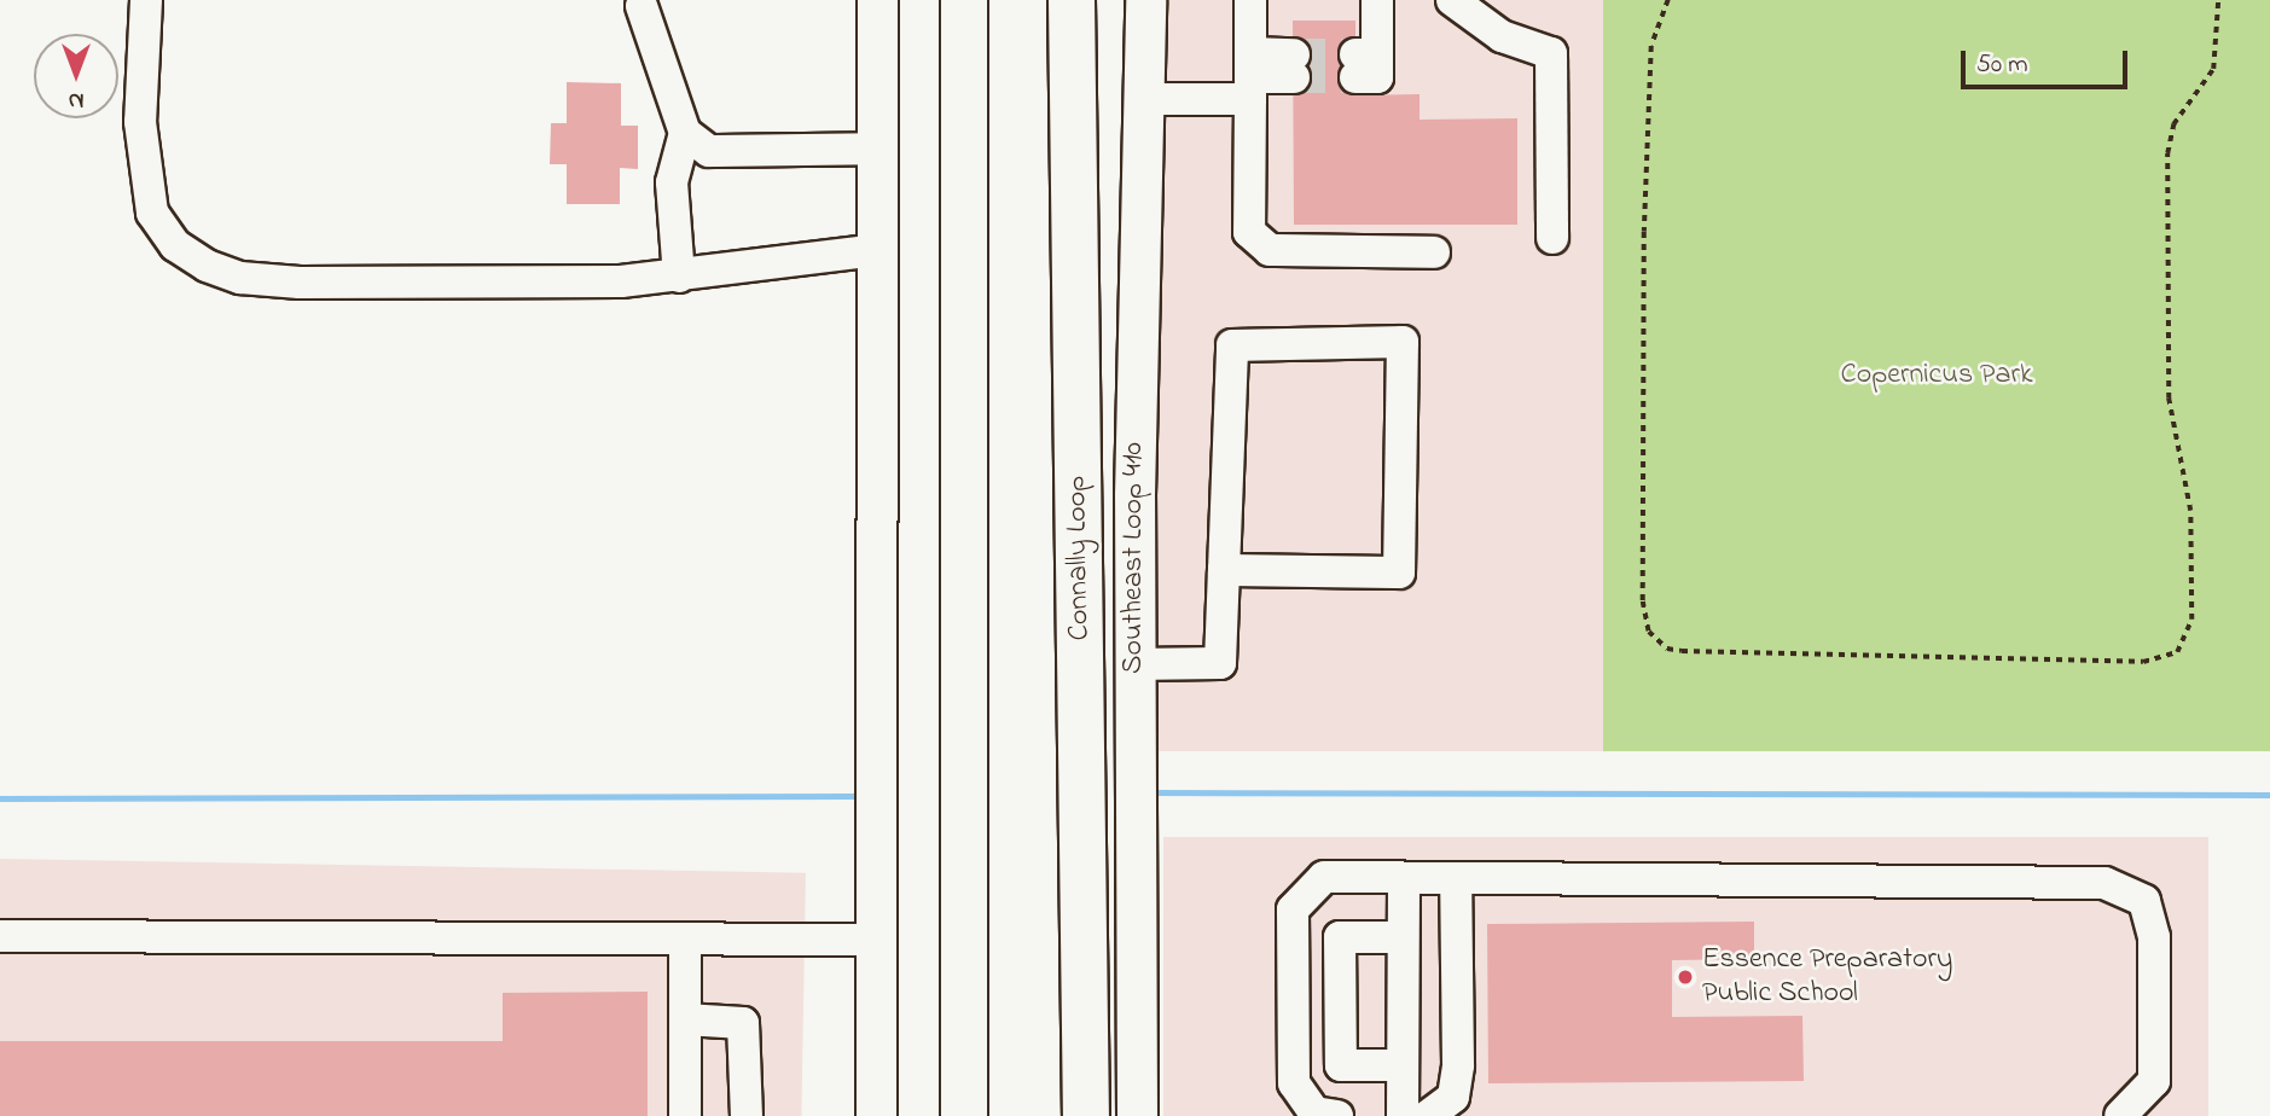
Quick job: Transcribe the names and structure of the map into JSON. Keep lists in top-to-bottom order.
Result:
{
  "streets": {
    "highway": ["Connally Loop"],
    "main road": ["Southeast Loop 410"]
  },
  "parks": ["Copernicus Park"],
  "places": ["Essence Preparatory Public School"],
  "scale_bar": "50 m",
  "north": "bottom"
}
